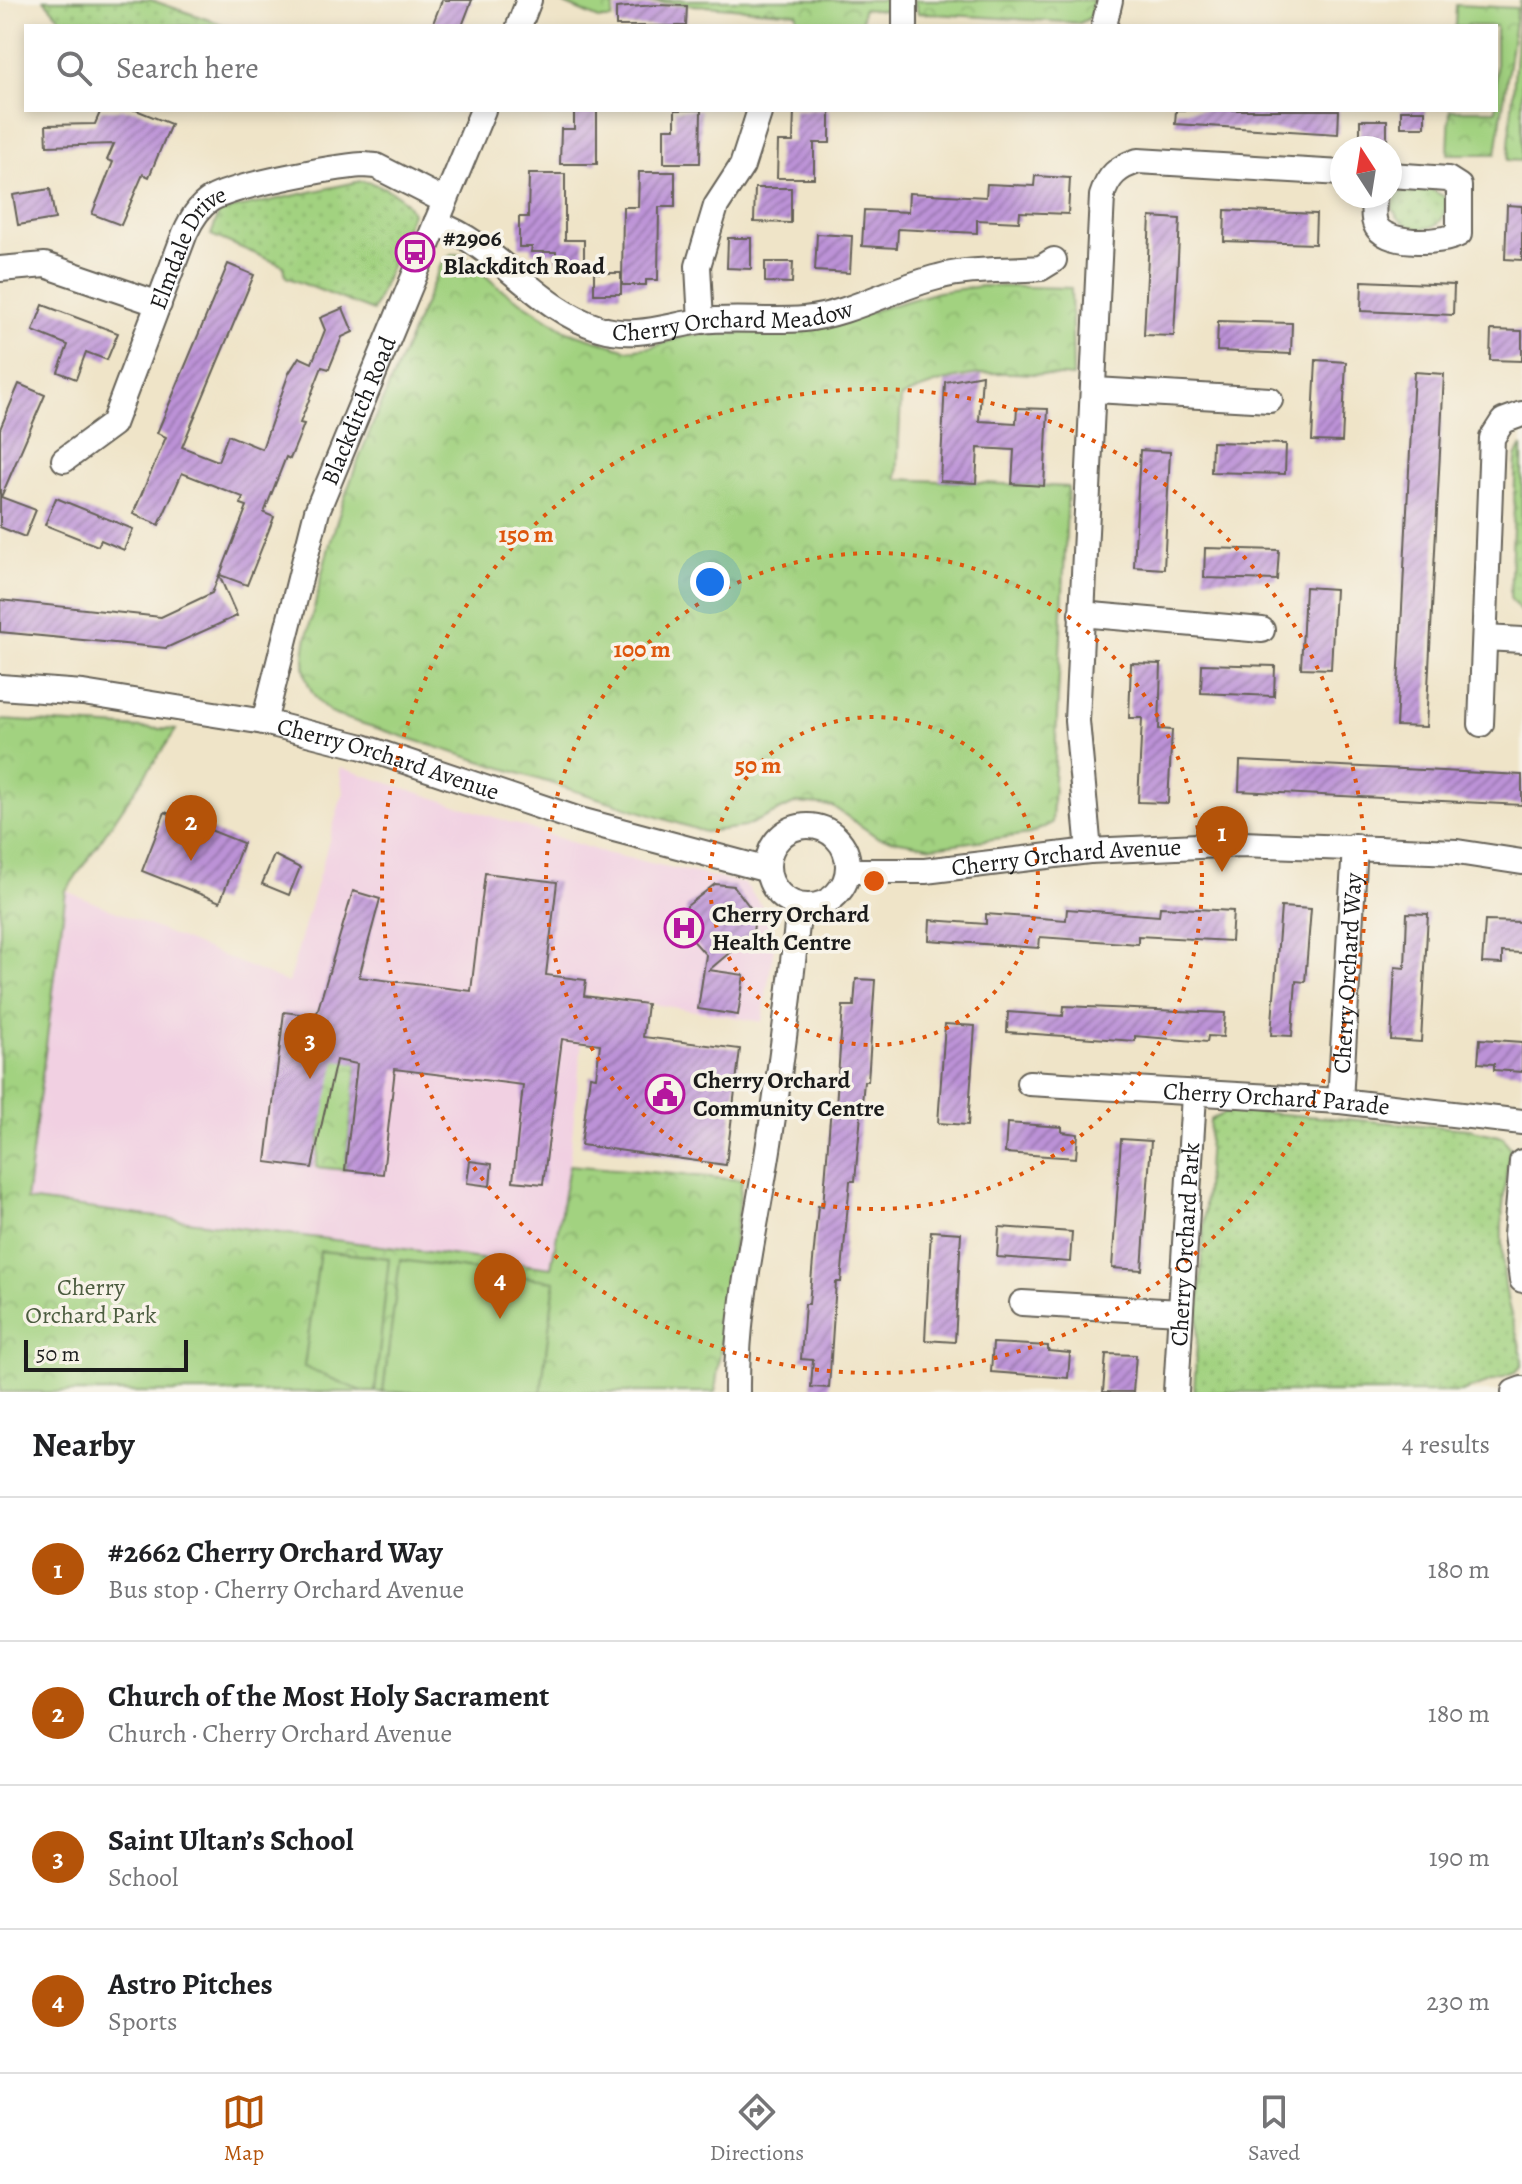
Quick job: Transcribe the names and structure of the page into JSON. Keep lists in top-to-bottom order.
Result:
{
  "streets": {
    "street": [
      "Elmdale Drive",
      "Cherry Orchard Meadow",
      "Blackditch Road",
      "Cherry Orchard Avenue",
      "Cherry Orchard Way",
      "Cherry Orchard Parade",
      "Cherry Orchard Park"
    ]
  },
  "crossings": [
    ["Elmdale Drive", "Cherry Orchard Meadow"],
    ["Elmdale Drive", "Blackditch Road"],
    ["Cherry Orchard Meadow", "Blackditch Road"],
    ["Blackditch Road", "Cherry Orchard Avenue"],
    ["Cherry Orchard Avenue", "Cherry Orchard Way"],
    ["Cherry Orchard Way", "Cherry Orchard Parade"],
    ["Cherry Orchard Parade", "Cherry Orchard Park"]
  ],
  "parks": ["Cherry Orchard Park"],
  "places": {
    "bus stop": ["#2906 Blackditch Road"],
    "hospital": ["Cherry Orchard Health Centre"],
    "public building": ["Cherry Orchard Community Centre"]
  },
  "scale_bar": "50 m",
  "north": "top",
  "page": {
    "search": "Search here",
    "pins": [
      "2",
      "1",
      "3",
      "4"
    ],
    "scale": "50 m",
    "heading": ["Nearby", "4 results"],
    "list": [
      {
        "mark": "1",
        "name": "#2662 Cherry Orchard Way",
        "note": "Bus stop · Cherry Orchard Avenue",
        "value": "180 m"
      },
      {
        "mark": "2",
        "name": "Church of the Most Holy Sacrament",
        "note": "Church · Cherry Orchard Avenue",
        "value": "180 m"
      },
      {
        "mark": "3",
        "name": "Saint Ultan’s School",
        "note": "School",
        "value": "190 m"
      },
      {
        "mark": "4",
        "name": "Astro Pitches",
        "note": "Sports",
        "value": "230 m"
      }
    ],
    "nav": ["Map", "Directions", "Saved"]
  },
  "rings": ["150 m", "100 m", "50 m"]
}
